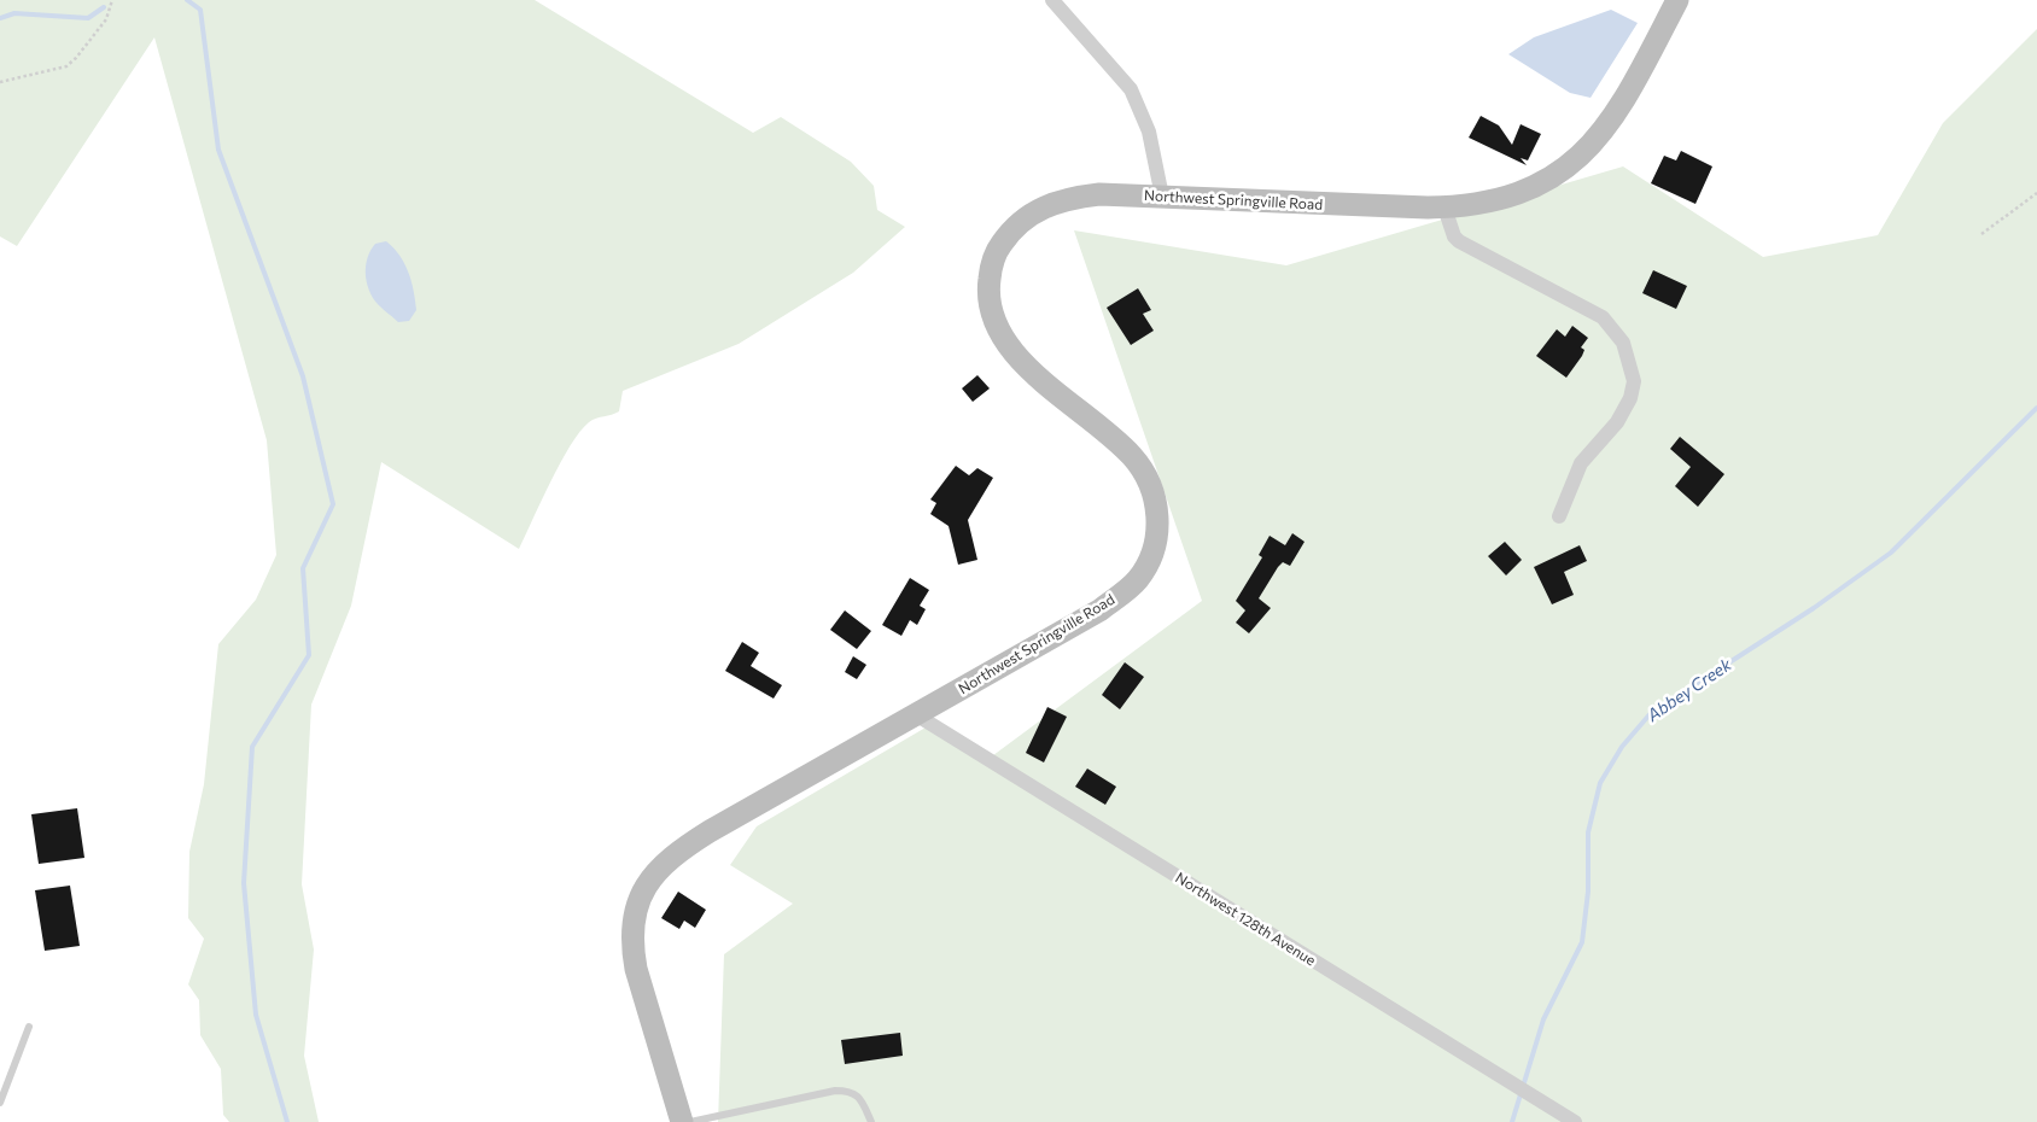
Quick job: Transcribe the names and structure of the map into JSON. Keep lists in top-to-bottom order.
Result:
{
  "streets": {
    "street": ["Northwest Springville Road", "Northwest 128th Avenue"]
  },
  "crossings": [
    ["Northwest Springville Road", "Northwest 128th Avenue"]
  ],
  "water": ["Abbey Creek"]
}
